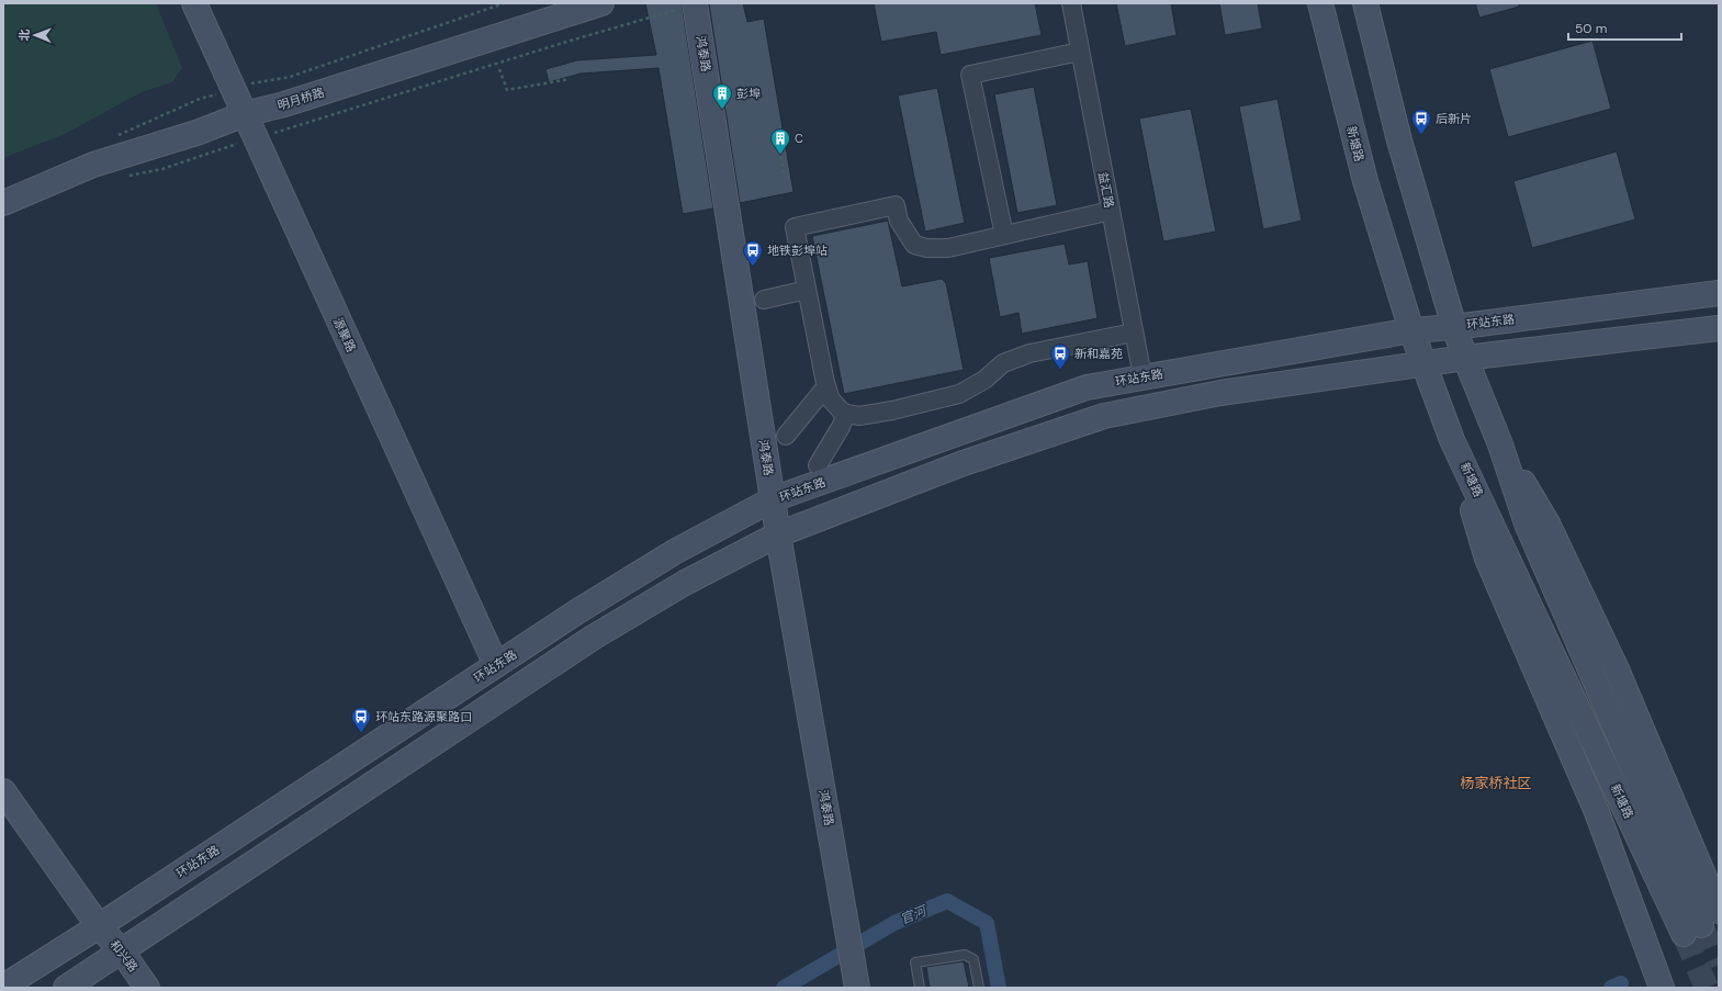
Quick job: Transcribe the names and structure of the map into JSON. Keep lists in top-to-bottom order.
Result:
{
  "streets": {
    "main road": [
      "鸿泰路",
      "明月桥路",
      "新塘路",
      "环站东路",
      "源聚路",
      "和兴路"
    ],
    "street": ["益汇路"]
  },
  "crossings": [
    ["鸿泰路", "环站东路"],
    ["明月桥路", "源聚路"],
    ["新塘路", "环站东路"],
    ["益汇路", "环站东路"],
    ["环站东路", "源聚路"],
    ["环站东路", "和兴路"]
  ],
  "districts": ["杨家桥社区"],
  "water": ["官河"],
  "places": {
    "building": ["彭埠", "C"],
    "bus stop": [
      "后新片",
      "地铁彭埠站",
      "新和嘉苑",
      "环站东路源聚路口"
    ]
  },
  "scale_bar": "50 m",
  "north": "left"
}
